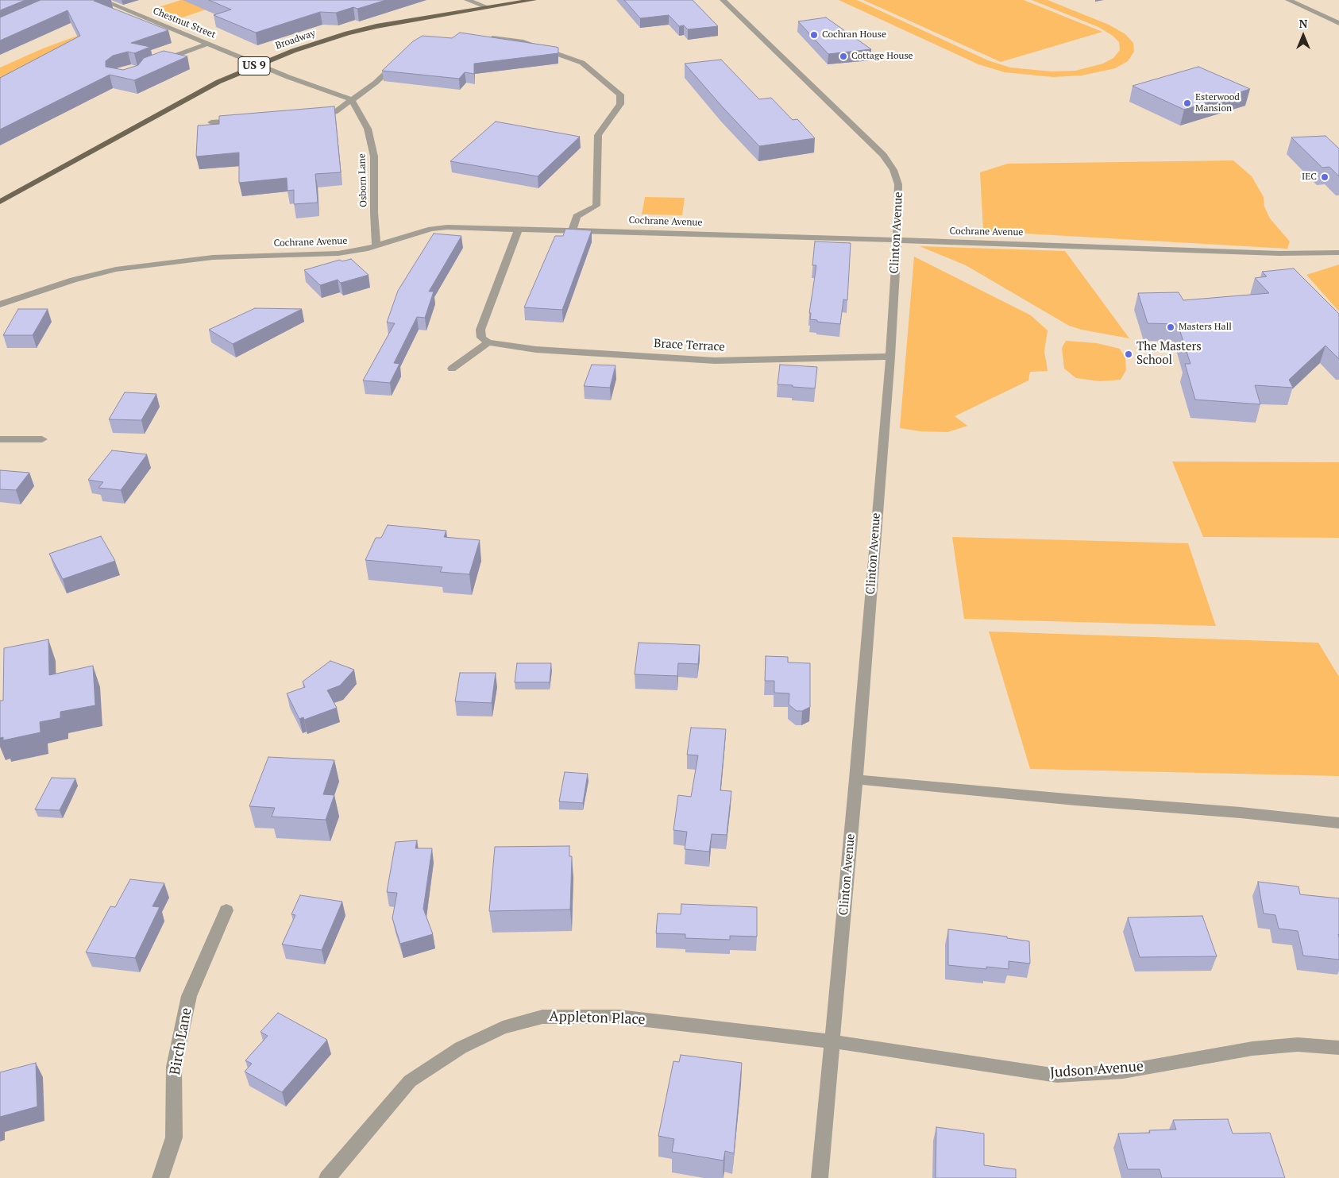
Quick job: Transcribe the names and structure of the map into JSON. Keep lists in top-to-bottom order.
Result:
{
  "streets": {
    "main road": ["Broadway", "US 9"],
    "street": [
      "Chestnut Street",
      "Osborn Lane",
      "Cochrane Avenue",
      "Clinton Avenue",
      "Brace Terrace",
      "Appleton Place",
      "Birch Lane",
      "Judson Avenue"
    ]
  },
  "crossings": [
    ["Chestnut Street", "Broadway"],
    ["Osborn Lane", "Cochrane Avenue"],
    ["Cochrane Avenue", "Clinton Avenue"],
    ["Clinton Avenue", "Brace Terrace"],
    ["Clinton Avenue", "Appleton Place"],
    ["Clinton Avenue", "Judson Avenue"],
    ["Appleton Place", "Judson Avenue"]
  ],
  "places": [
    "Cochran House",
    "Cottage House",
    "Esterwood Mansion",
    "IEC",
    "Masters Hall",
    "The Masters School"
  ],
  "north": "top"
}
